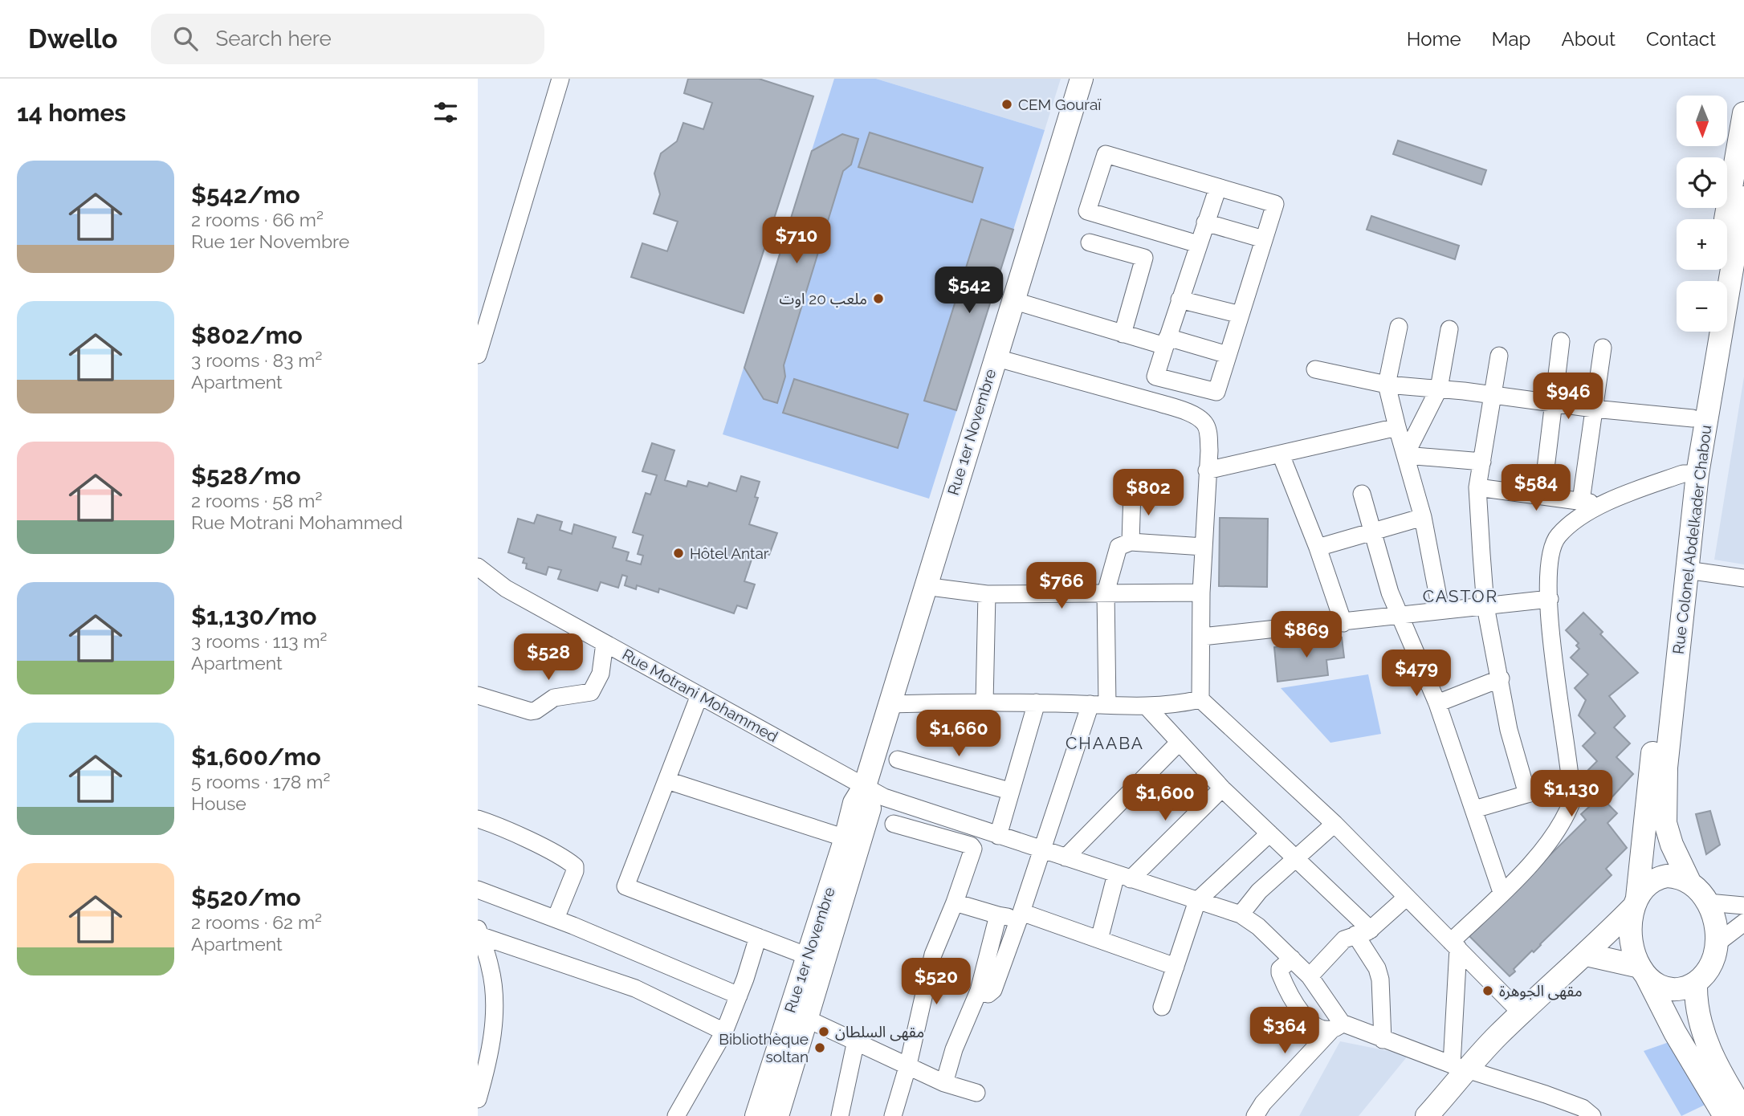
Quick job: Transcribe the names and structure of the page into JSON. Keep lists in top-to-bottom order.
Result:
{
  "streets": {
    "main road": ["Rue 1er Novembre", "Rue Colonel Abdelkader Chabou"],
    "street": ["Rue Motrani Mohammed"]
  },
  "crossings": [
    ["Rue 1er Novembre", "Rue Motrani Mohammed"]
  ],
  "districts": ["CASTOR", "CHAABA"],
  "places": [
    "CEM Gouraï",
    "ملعب 20 اوت",
    "Hôtel Antar",
    "مقهى الجوهرة",
    "مقهى السلطان",
    "Bibliothèque soltan"
  ],
  "north": "bottom",
  "page": {
    "header": "Dwello",
    "search": "Search here",
    "nav": [
      "Home",
      "Map",
      "About",
      "Contact"
    ],
    "heading": "14 homes",
    "map_buttons": ["+", "−"],
    "list": [
      {
        "name": "$542/mo",
        "note": "2 rooms · 66 m² · Rue 1er Novembre"
      },
      {
        "name": "$802/mo",
        "note": "3 rooms · 83 m² · Apartment"
      },
      {
        "name": "$528/mo",
        "note": "2 rooms · 58 m² · Rue Motrani Mohammed"
      },
      {
        "name": "$1,130/mo",
        "note": "3 rooms · 113 m² · Apartment"
      },
      {
        "name": "$1,600/mo",
        "note": "5 rooms · 178 m² · House"
      },
      {
        "name": "$520/mo",
        "note": "2 rooms · 62 m² · Apartment"
      }
    ],
    "price": [
      "$710",
      "$542",
      "$946",
      "$584",
      "$802",
      "$766",
      "$869",
      "$528",
      "$479",
      "$1,660",
      "$1,130",
      "$1,600",
      "$520",
      "$364"
    ]
  }
}
